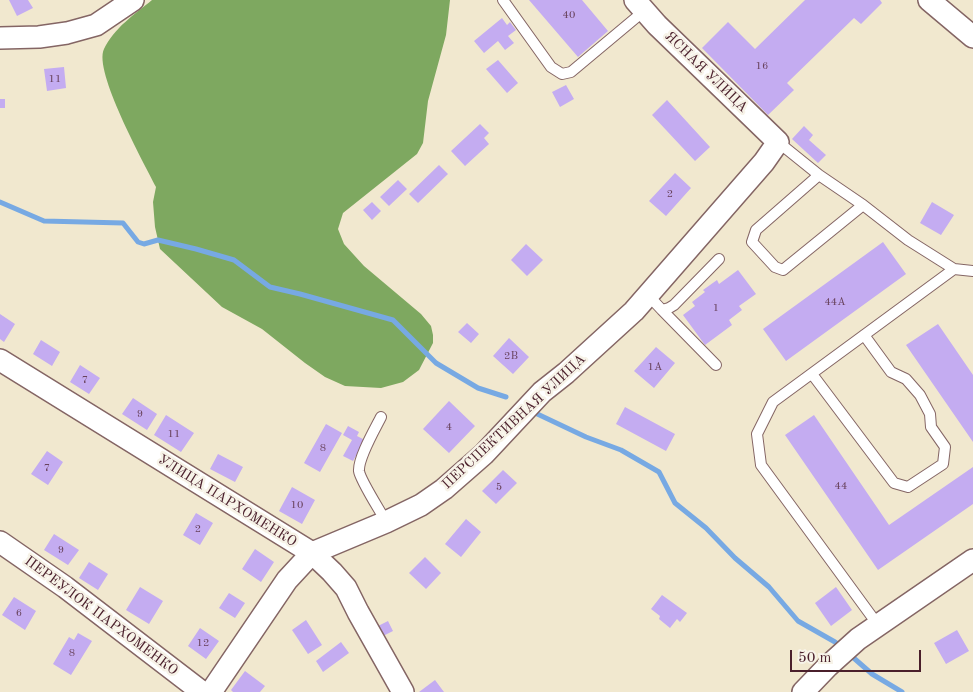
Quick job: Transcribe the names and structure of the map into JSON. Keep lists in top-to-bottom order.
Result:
{
  "streets": {
    "street": [
      "ЯСНАЯ УЛИЦА",
      "ПЕРСПЕКТИВНАЯ УЛИЦА",
      "УЛИЦА ПАРХОМЕНКО",
      "ПЕРЕУЛОК ПАРХОМЕНКО"
    ]
  },
  "crossings": [
    ["ЯСНАЯ УЛИЦА", "ПЕРСПЕКТИВНАЯ УЛИЦА"],
    ["ПЕРСПЕКТИВНАЯ УЛИЦА", "УЛИЦА ПАРХОМЕНКО"]
  ],
  "house_numbers": [
    "40",
    "16",
    "11",
    "2",
    "44А",
    "1",
    "2В",
    "1А",
    "7",
    "9",
    "4",
    "11",
    "8",
    "7",
    "44",
    "5",
    "10",
    "2",
    "9",
    "6",
    "12",
    "8"
  ],
  "scale_bar": "50 m"
}
